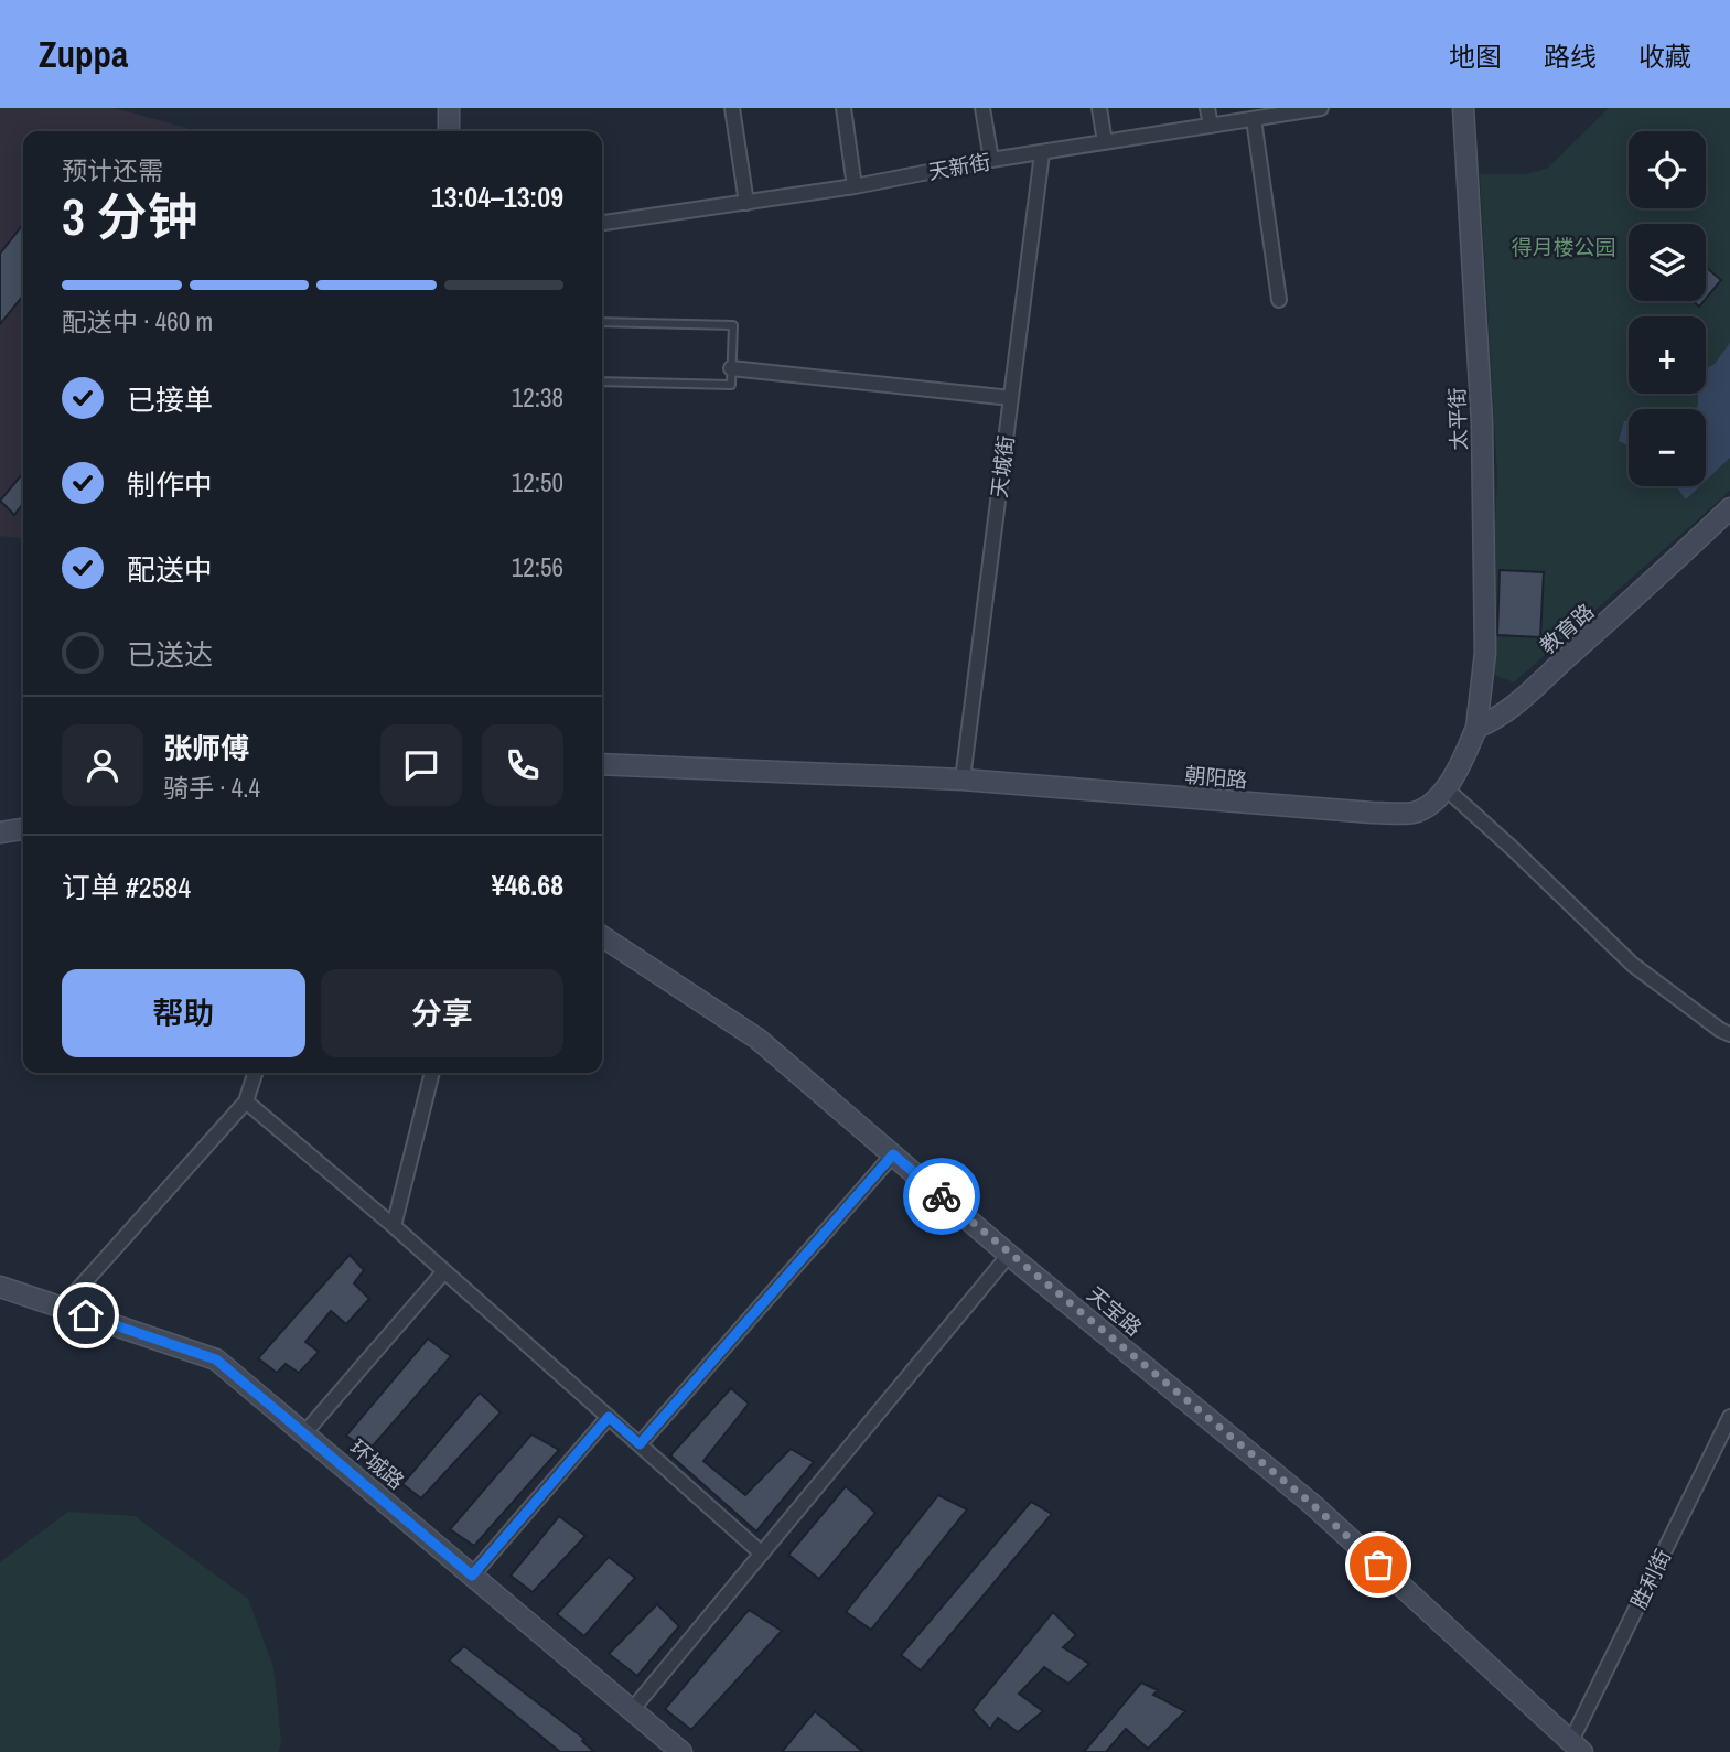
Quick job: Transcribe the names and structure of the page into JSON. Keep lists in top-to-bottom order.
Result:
{
  "streets": {
    "main road": [
      "太平街",
      "教育路",
      "朝阳路",
      "天宝路",
      "环城路"
    ],
    "street": ["天新街", "天城街", "胜利街"]
  },
  "crossings": [
    ["天新街", "天城街"],
    ["太平街", "教育路"],
    ["天城街", "朝阳路"],
    ["天宝路", "胜利街"]
  ],
  "parks": ["得月楼公园"],
  "page": {
    "header": "Zuppa",
    "nav": ["地图", "路线", "收藏"],
    "map_buttons": ["+", "−"],
    "heading": ["3 分钟", "预计还需", "13:04–13:09"],
    "panel": [
      "张师傅",
      "骑手 · 4.4",
      "订单 #2584",
      "¥46.68"
    ],
    "bar": "配送中 · 460 m",
    "list": [
      ["已接单", "12:38"],
      ["制作中", "12:50"],
      ["配送中", "12:56"],
      "已送达"
    ],
    "buttons": ["帮助", "分享"]
  }
}
